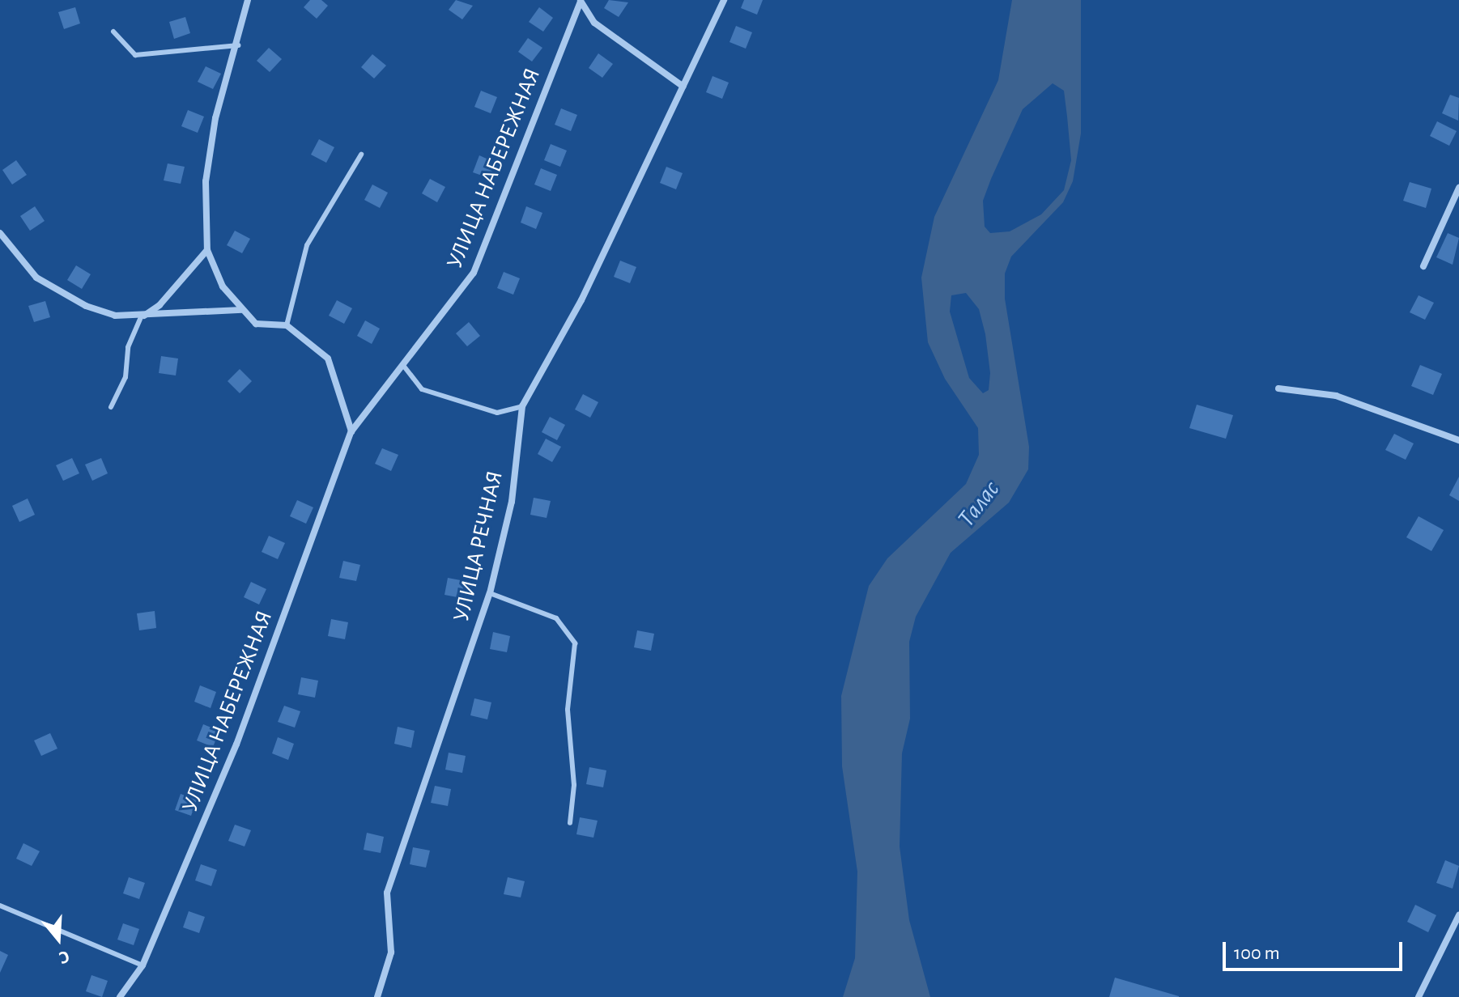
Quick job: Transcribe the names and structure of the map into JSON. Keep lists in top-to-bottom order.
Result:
{
  "streets": {
    "street": ["УЛИЦА НАБЕРЕЖНАЯ", "УЛИЦА РЕЧНАЯ"]
  },
  "water": ["Талас"],
  "scale_bar": "100 m",
  "north": "bottom"
}
